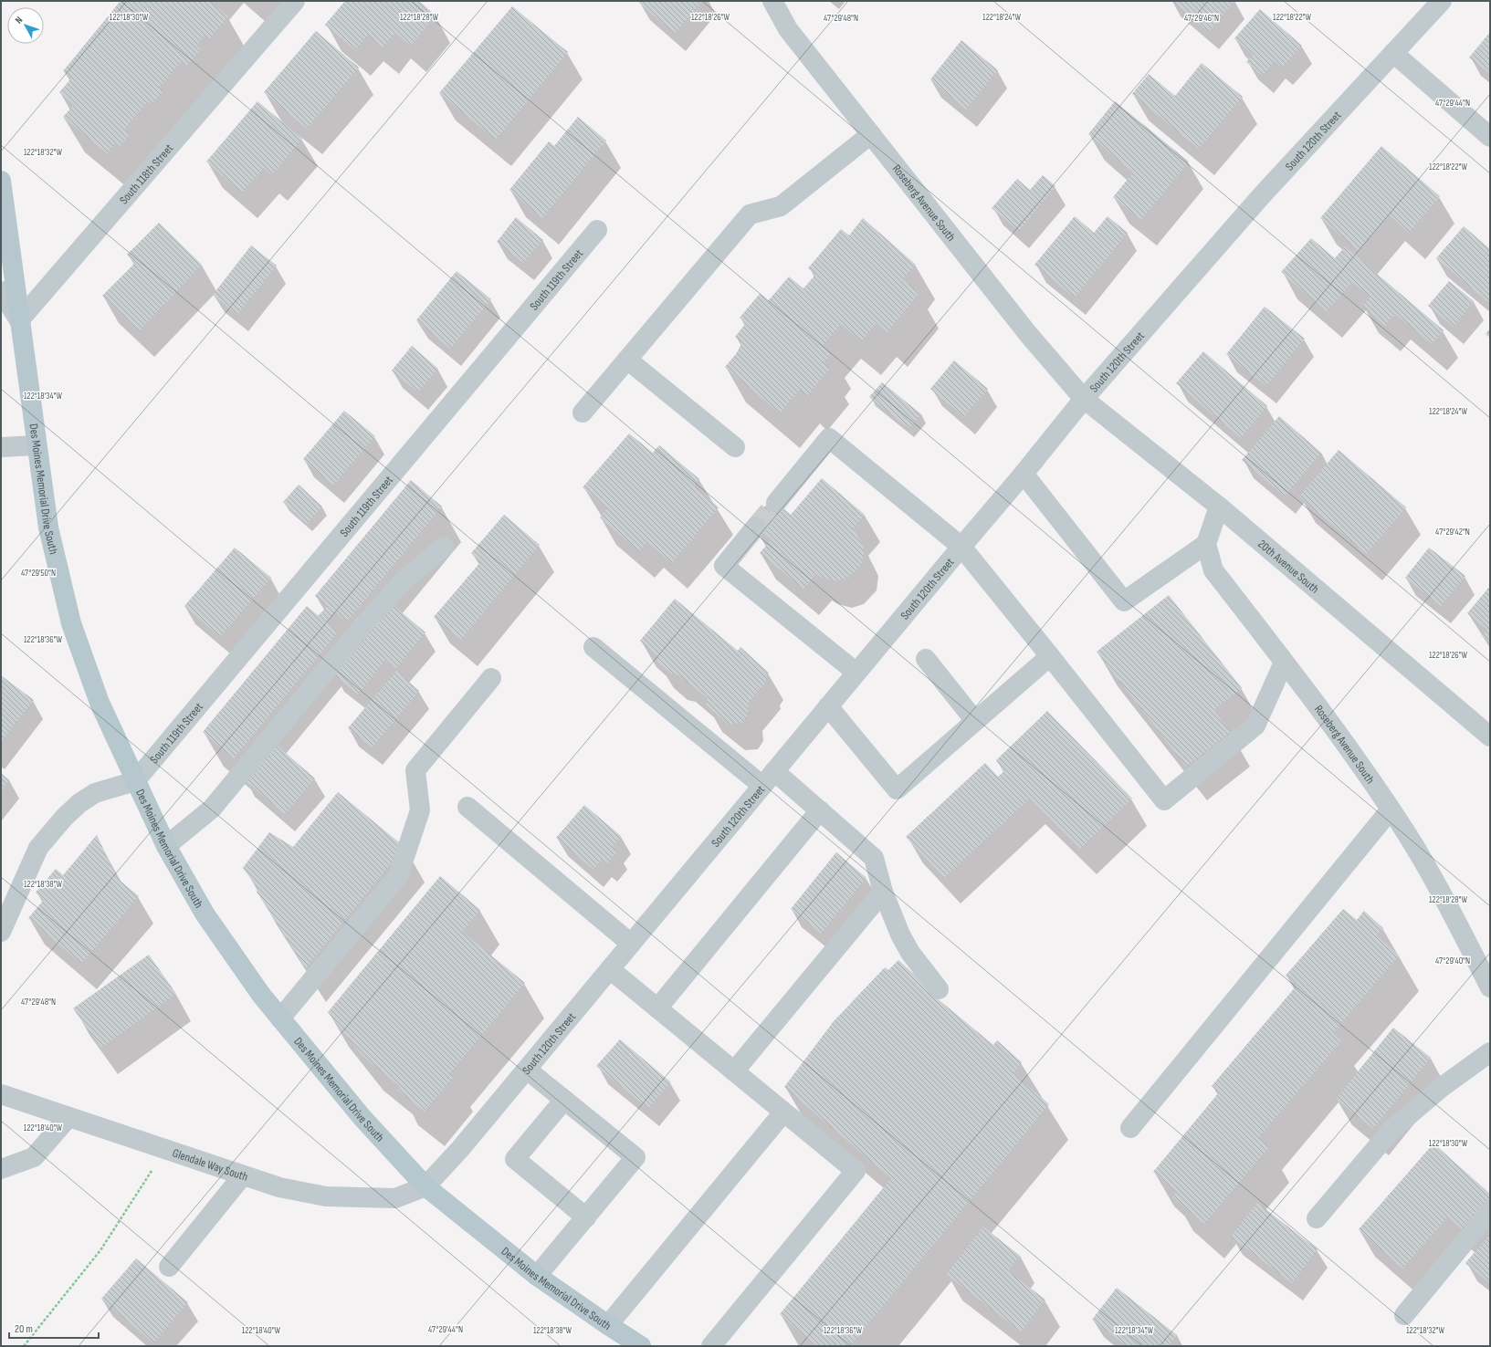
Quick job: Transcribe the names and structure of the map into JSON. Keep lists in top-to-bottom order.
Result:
{
  "streets": {
    "main road": ["Des Moines Memorial Drive South"],
    "street": [
      "South 120th Street",
      "South 118th Street",
      "Roseberg Avenue South",
      "South 119th Street",
      "20th Avenue South",
      "Glendale Way South"
    ]
  },
  "crossings": [
    ["South 120th Street", "Roseberg Avenue South"],
    ["South 120th Street", "Des Moines Memorial Drive South"],
    ["South 120th Street", "20th Avenue South"],
    ["South 120th Street", "Glendale Way South"],
    ["South 118th Street", "Des Moines Memorial Drive South"],
    ["Roseberg Avenue South", "20th Avenue South"],
    ["South 119th Street", "Des Moines Memorial Drive South"],
    ["Des Moines Memorial Drive South", "Glendale Way South"]
  ],
  "scale_bar": "20 m",
  "north": "top left",
  "coordinates": [
    "122°18'28\"W",
    "122°18'26\"W",
    "122°18'30\"W",
    "122°18'24\"W",
    "122°18'22\"W",
    "47°29'48\"N",
    "47°29'46\"N",
    "47°29'44\"N",
    "122°18'32\"W",
    "122°18'34\"W",
    "47°29'42\"N",
    "47°29'50\"N",
    "122°18'36\"W",
    "122°18'38\"W",
    "47°29'40\"N",
    "122°18'40\"W"
  ]
}
